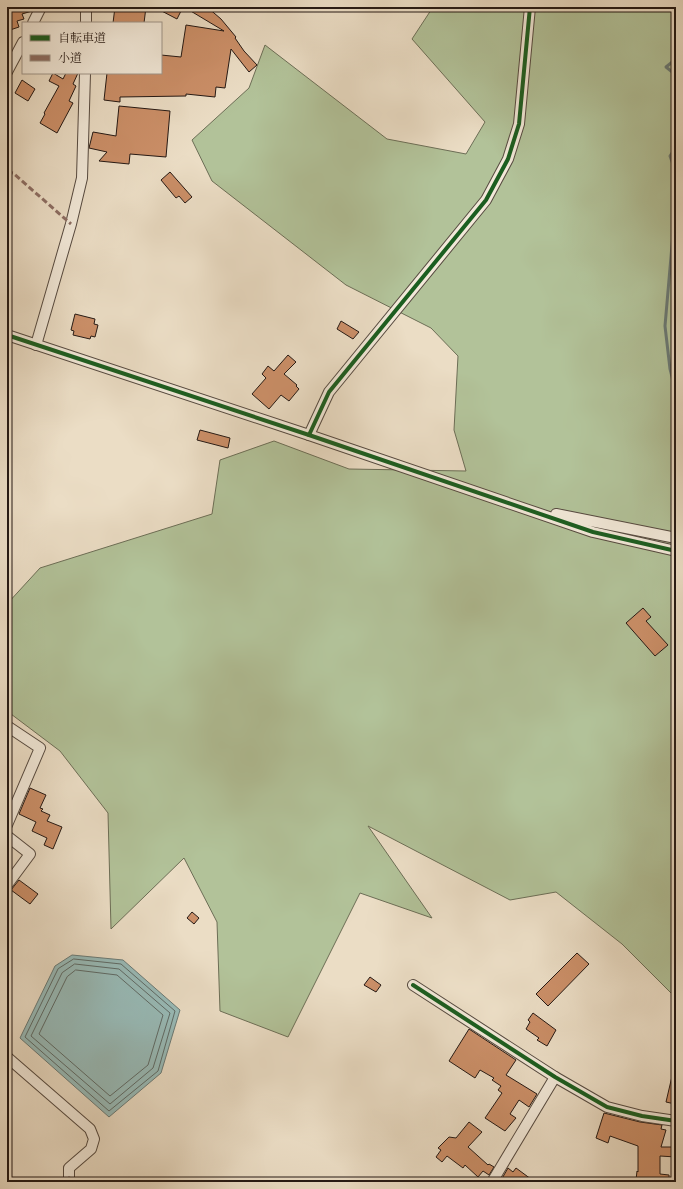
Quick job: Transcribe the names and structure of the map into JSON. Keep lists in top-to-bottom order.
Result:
{
  "legend": ["自転車道", "小道"]
}
